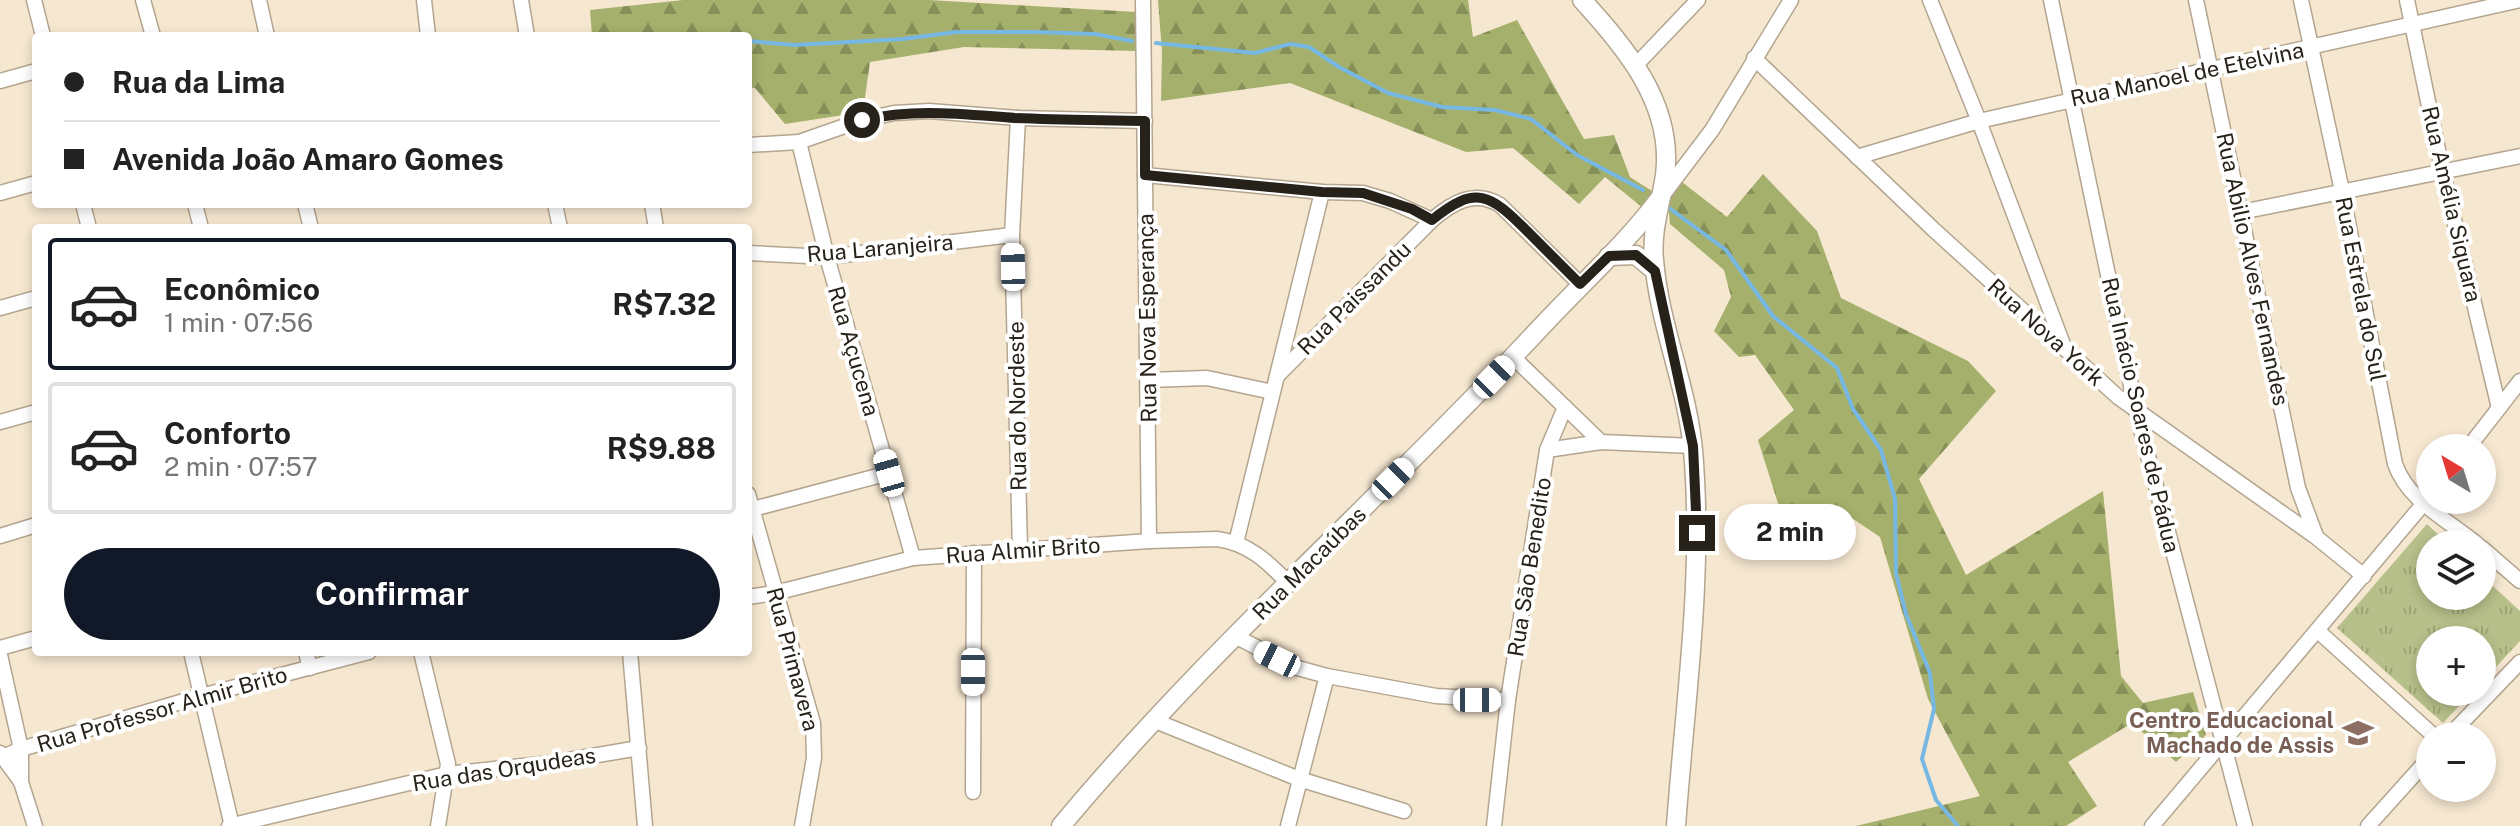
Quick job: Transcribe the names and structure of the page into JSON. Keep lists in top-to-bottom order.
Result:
{
  "streets": {
    "street": [
      "Rua Manoel de Etelvina",
      "Rua Amélia Siquara",
      "Rua Laranjeira",
      "Rua Abilio Alves Fernandes",
      "Rua Estrela do Sul",
      "Rua Paissandu",
      "Rua Nova Esperança",
      "Rua Nova York",
      "Rua Açucena",
      "Rua do Nordeste",
      "Rua Inácio Soares de Pádua",
      "Rua Almir Brito",
      "Rua Macaúbas",
      "Rua São Benedito",
      "Rua Primavera",
      "Rua Professor Almir Brito",
      "Rua das Orqudeas"
    ]
  },
  "crossings": [
    ["Rua Manoel de Etelvina", "Rua Amélia Siquara"],
    ["Rua Manoel de Etelvina", "Rua Abilio Alves Fernandes"],
    ["Rua Manoel de Etelvina", "Rua Estrela do Sul"],
    ["Rua Manoel de Etelvina", "Rua Nova York"],
    ["Rua Manoel de Etelvina", "Rua Inácio Soares de Pádua"],
    ["Rua Laranjeira", "Rua Açucena"],
    ["Rua Laranjeira", "Rua do Nordeste"],
    ["Rua Abilio Alves Fernandes", "Rua Nova York"],
    ["Rua Paissandu", "Rua Nova Esperança"],
    ["Rua Paissandu", "Rua Macaúbas"],
    ["Rua Nova Esperança", "Rua Almir Brito"],
    ["Rua Nova York", "Rua Inácio Soares de Pádua"],
    ["Rua Nova York", "Rua Macaúbas"],
    ["Rua Açucena", "Rua Almir Brito"],
    ["Rua do Nordeste", "Rua Almir Brito"],
    ["Rua Almir Brito", "Rua Macaúbas"],
    ["Rua Almir Brito", "Rua Primavera"]
  ],
  "places": {
    "school or university": ["Centro Educacional Machado de Assis"]
  },
  "north": "top left",
  "page": {
    "banner": ["Rua da Lima", "Avenida João Amaro Gomes"],
    "list": [
      {
        "name": "Econômico",
        "note": "1 min · 07:56",
        "value": "R$7.32"
      },
      {
        "name": "Conforto",
        "note": "2 min · 07:57",
        "value": "R$9.88"
      }
    ],
    "map_buttons": ["+", "−"],
    "bubble": "2 min",
    "buttons": "Confirmar"
  }
}
